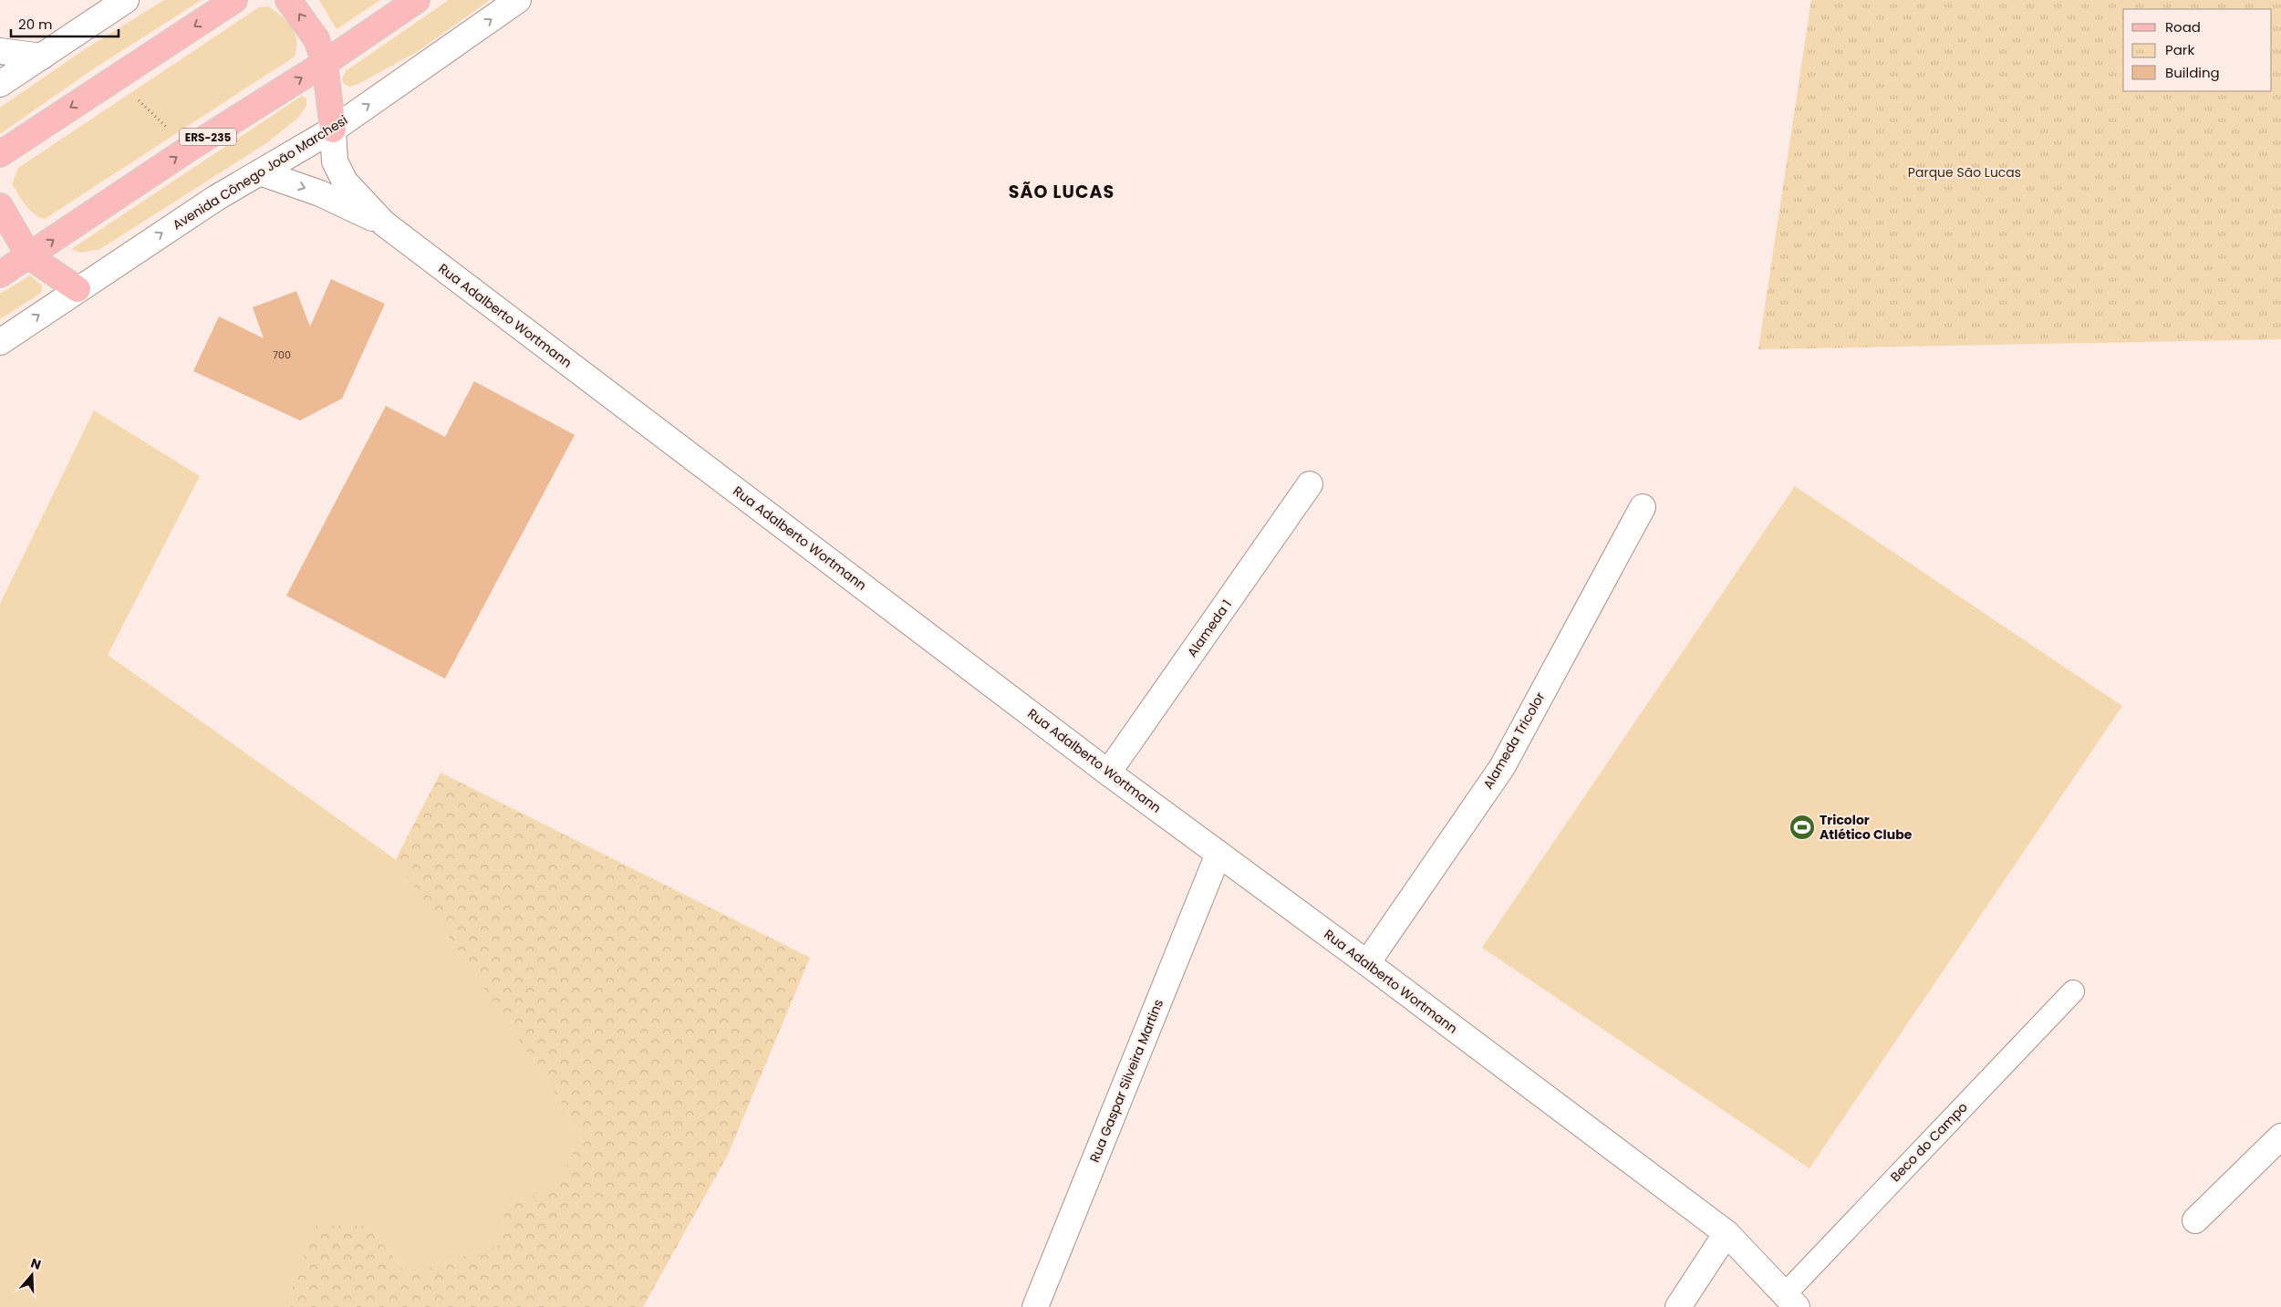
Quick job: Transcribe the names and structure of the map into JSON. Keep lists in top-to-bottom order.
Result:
{
  "streets": {
    "main road": ["ERS-235"],
    "street": [
      "Avenida Cônego João Marchesi",
      "Rua Adalberto Wortmann",
      "Alameda 1",
      "Alameda Tricolor",
      "Rua Gaspar Silveira Martins"
    ],
    "lane": ["Beco do Campo"]
  },
  "crossings": [
    ["Avenida Cônego João Marchesi", "Rua Adalberto Wortmann"],
    ["Rua Adalberto Wortmann", "Alameda 1"],
    ["Rua Adalberto Wortmann", "Alameda Tricolor"],
    ["Rua Adalberto Wortmann", "Rua Gaspar Silveira Martins"],
    ["Rua Adalberto Wortmann", "Beco do Campo"]
  ],
  "one_way": ["Avenida Cônego João Marchesi"],
  "districts": ["SÃO LUCAS"],
  "parks": ["Parque São Lucas"],
  "places": {
    "sports": ["Tricolor Atlético Clube"]
  },
  "house_numbers": ["700"],
  "legend": ["Road", "Park", "Building"],
  "scale_bar": "20 m",
  "north": "top"
}
